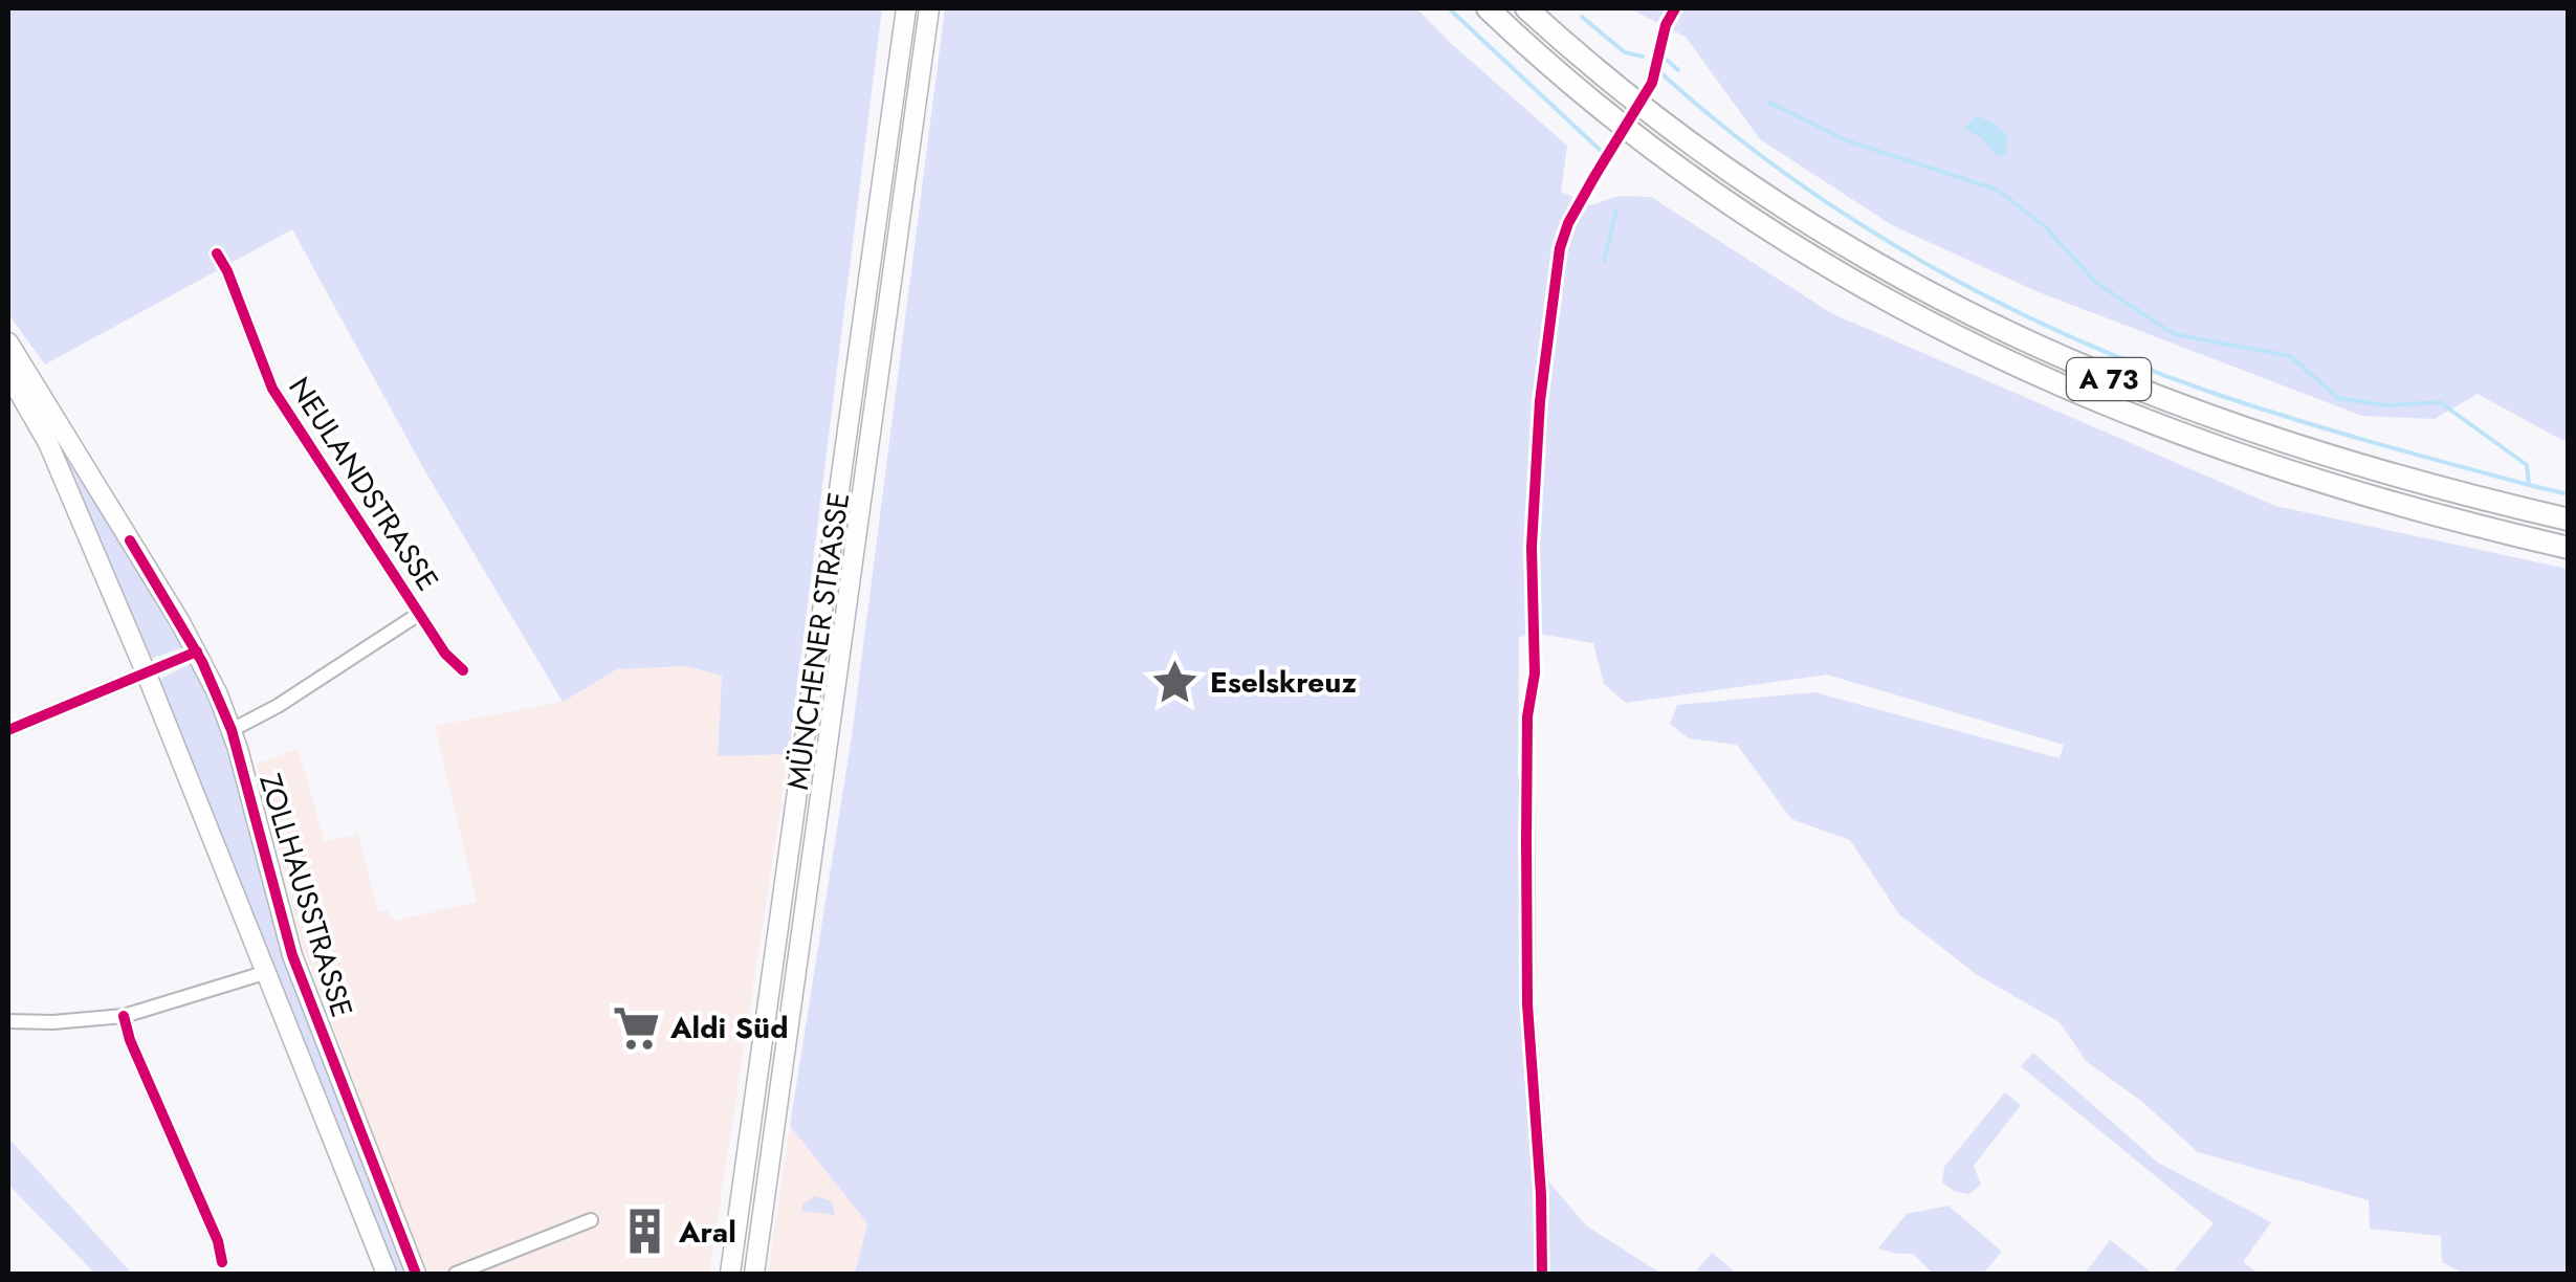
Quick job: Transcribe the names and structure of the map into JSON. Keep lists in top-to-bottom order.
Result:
{
  "streets": {
    "highway": ["A 73"],
    "main road": ["MÜNCHENER STRASSE", "ZOLLHAUSSTRASSE"],
    "street": ["NEULANDSTRASSE"]
  },
  "crossings": [
    ["NEULANDSTRASSE", "ZOLLHAUSSTRASSE"]
  ],
  "places": {
    "place": ["Eselskreuz"],
    "supermarket": ["Aldi Süd"],
    "building": ["Aral"]
  }
}
